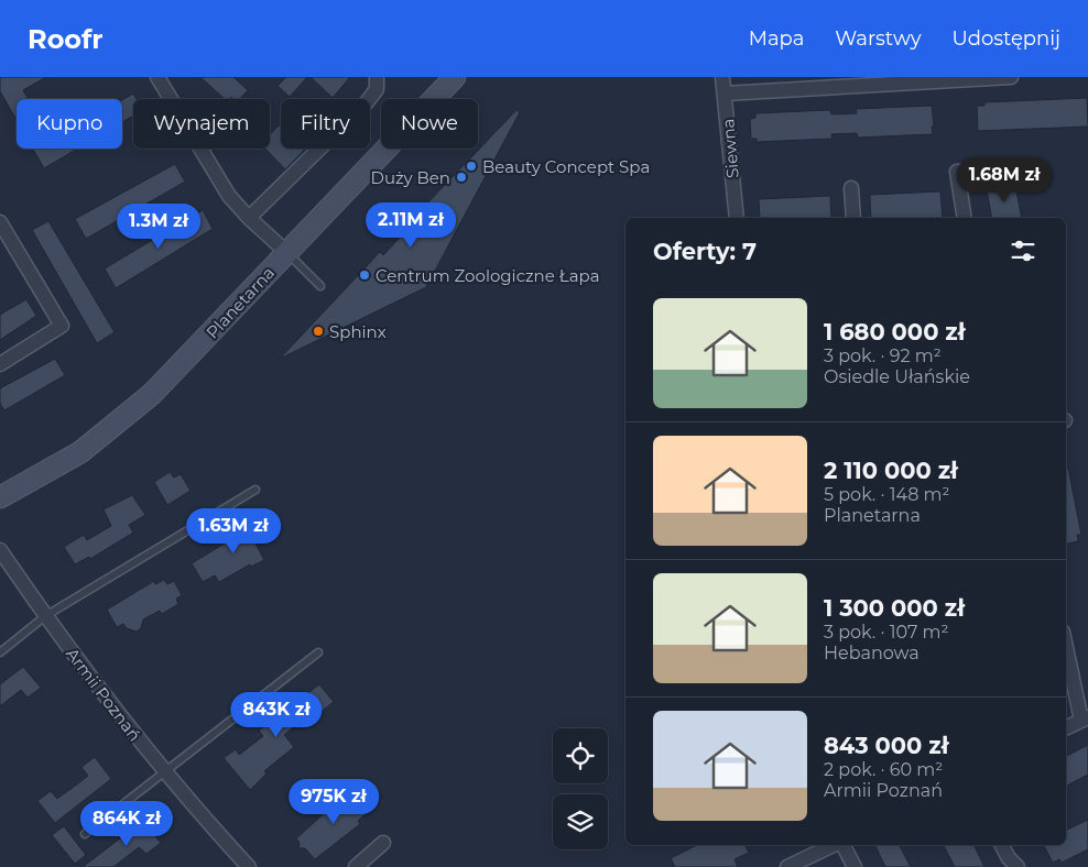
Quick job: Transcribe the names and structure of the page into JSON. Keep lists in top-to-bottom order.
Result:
{
  "streets": {
    "street": ["Siewna", "Planetarna", "Armii Poznań"]
  },
  "places": [
    "Beauty Concept Spa",
    "Duży Ben",
    "Centrum Zoologiczne Łapa",
    "Sphinx"
  ],
  "page": {
    "header": "Roofr",
    "nav": ["Mapa", "Warstwy", "Udostępnij"],
    "chip": [
      "Kupno",
      "Wynajem",
      "Filtry",
      "Nowe"
    ],
    "price": [
      "1.68M zł",
      "2.11M zł",
      "1.3M zł",
      "1.63M zł",
      "843K zł",
      "975K zł",
      "864K zł"
    ],
    "heading": "Oferty: 7",
    "list": [
      {
        "name": "1 680 000 zł",
        "note": "3 pok. · 92 m² · Osiedle Ułańskie"
      },
      {
        "name": "2 110 000 zł",
        "note": "5 pok. · 148 m² · Planetarna"
      },
      {
        "name": "1 300 000 zł",
        "note": "3 pok. · 107 m² · Hebanowa"
      },
      {
        "name": "843 000 zł",
        "note": "2 pok. · 60 m² · Armii Poznań"
      }
    ]
  }
}
